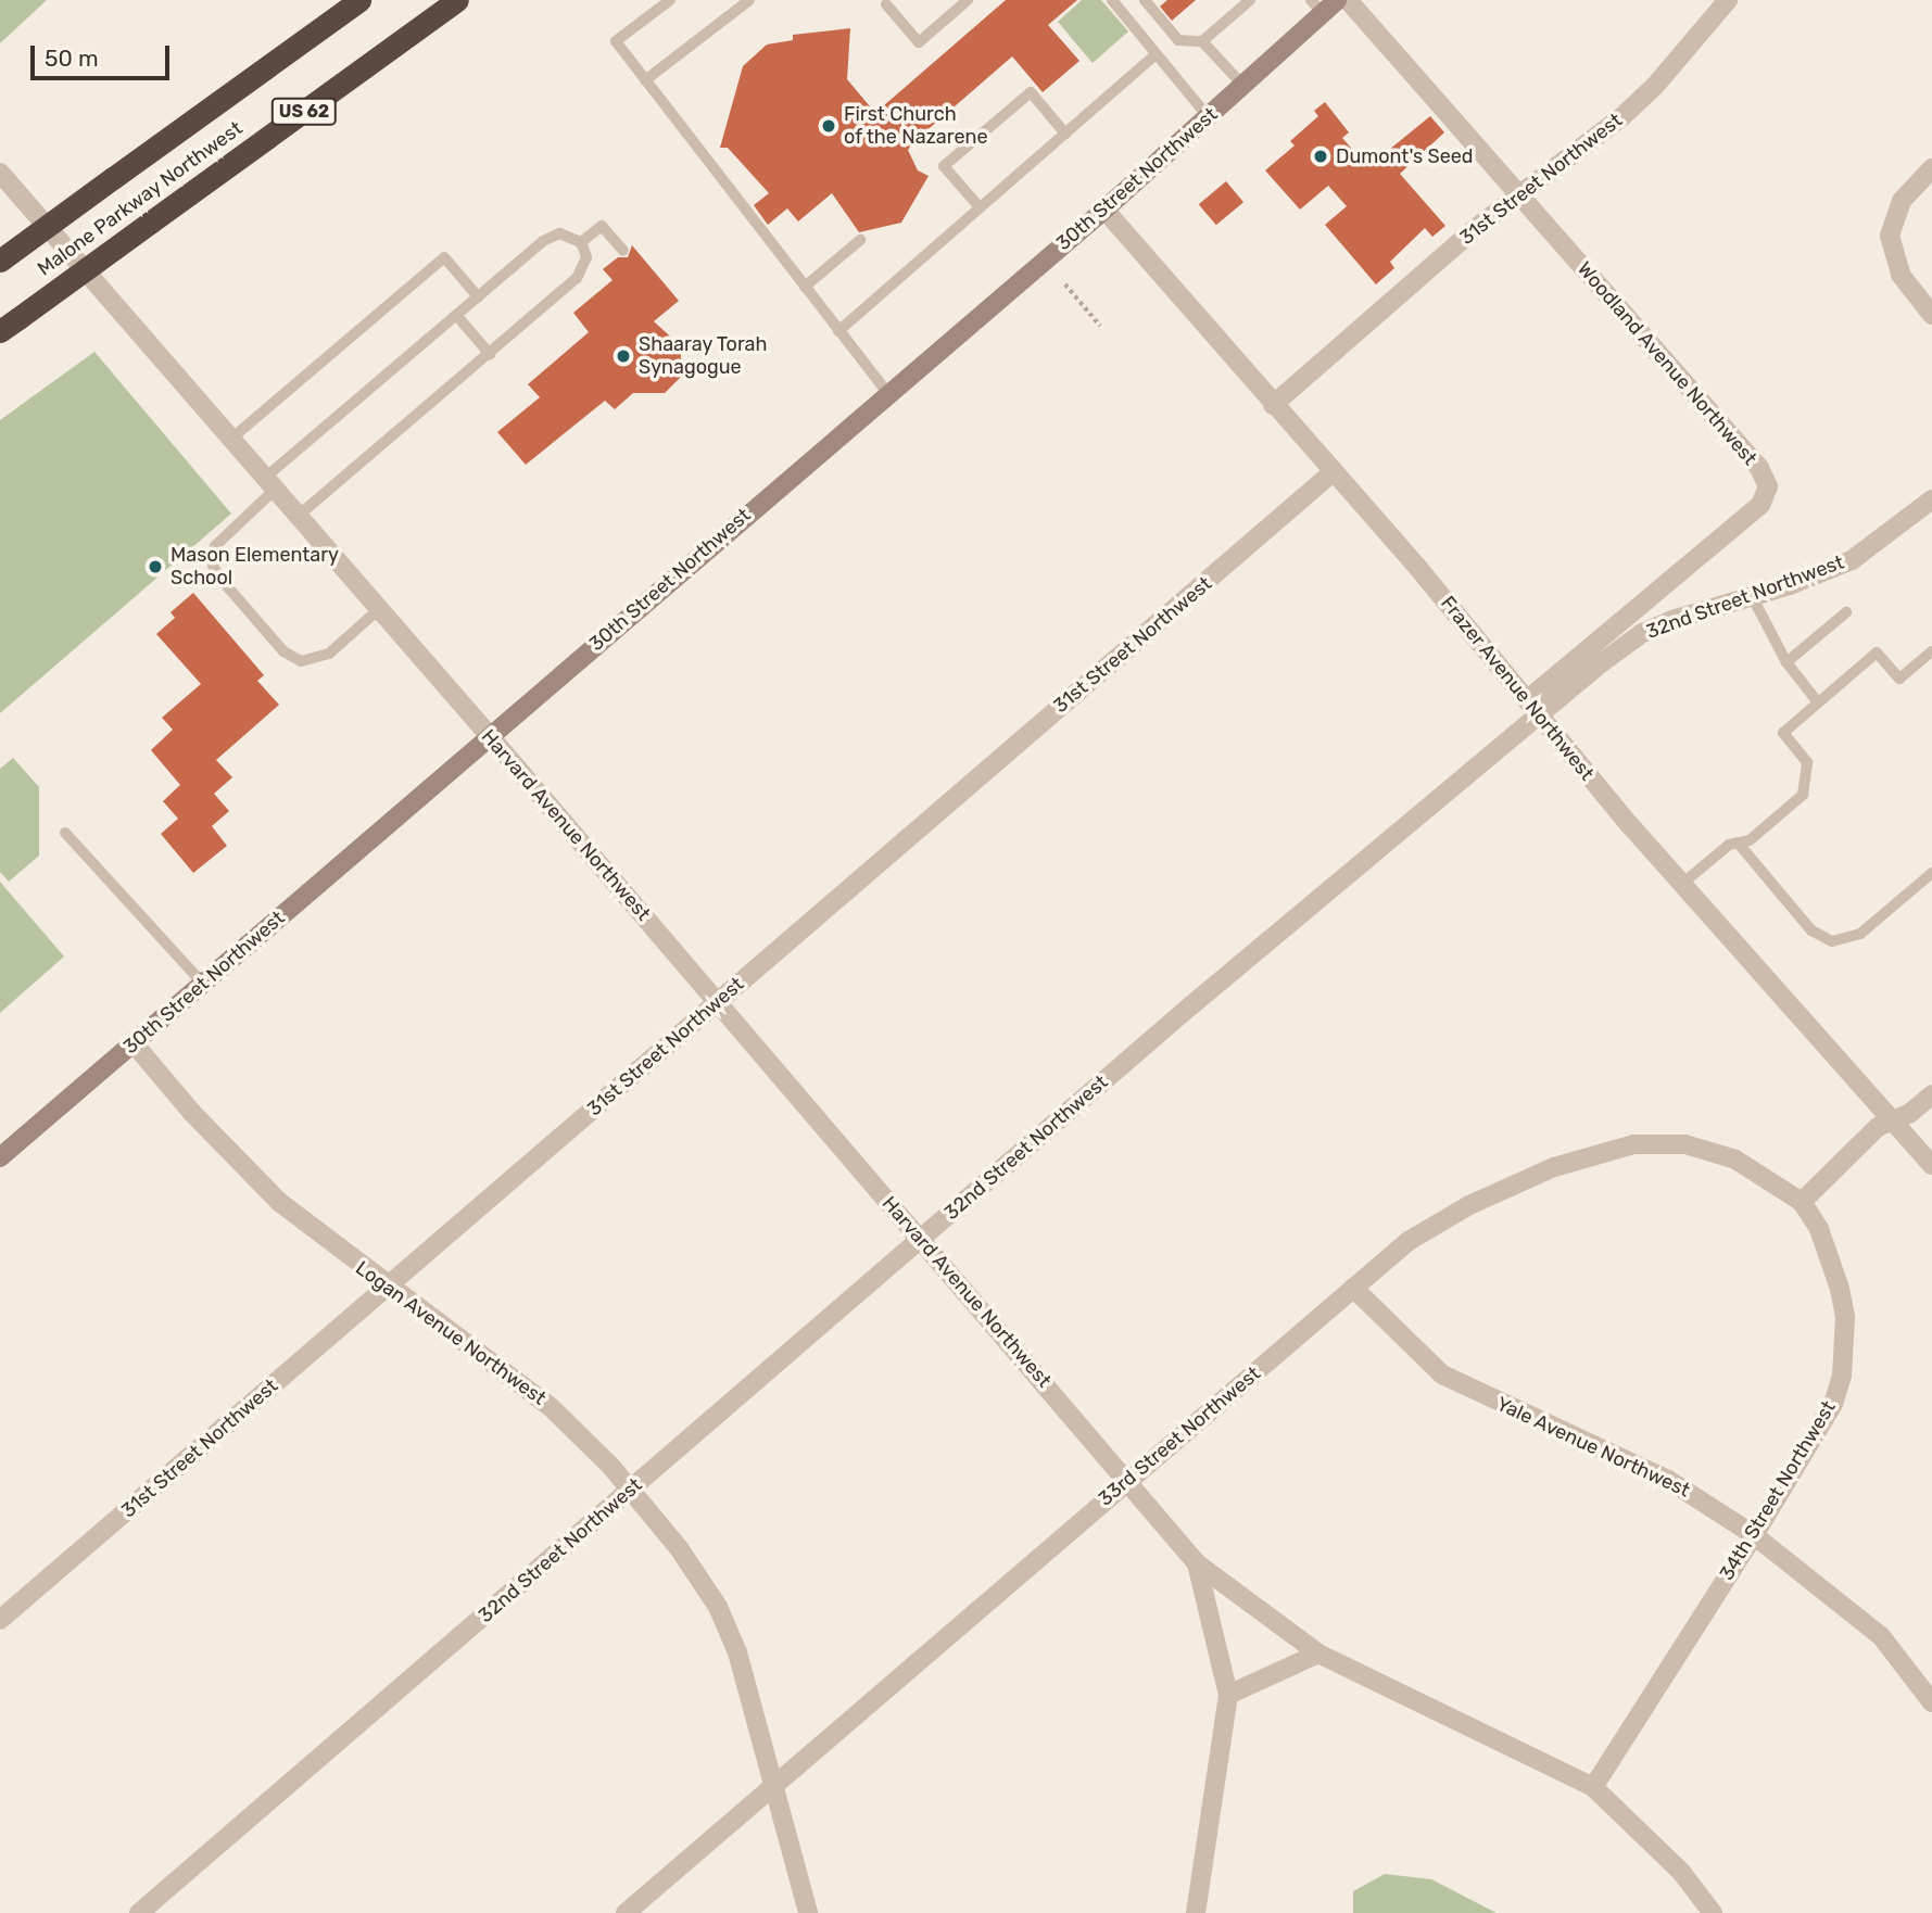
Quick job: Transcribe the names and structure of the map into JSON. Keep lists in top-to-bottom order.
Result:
{
  "streets": {
    "highway": ["US 62", "Malone Parkway Northwest"],
    "main road": ["30th Street Northwest"],
    "street": [
      "31st Street Northwest",
      "Woodland Avenue Northwest",
      "32nd Street Northwest",
      "Frazer Avenue Northwest",
      "Harvard Avenue Northwest",
      "Logan Avenue Northwest",
      "33rd Street Northwest",
      "Yale Avenue Northwest",
      "34th Street Northwest"
    ]
  },
  "crossings": [
    ["30th Street Northwest", "Frazer Avenue Northwest"],
    ["30th Street Northwest", "Harvard Avenue Northwest"],
    ["30th Street Northwest", "Logan Avenue Northwest"],
    ["31st Street Northwest", "Woodland Avenue Northwest"],
    ["31st Street Northwest", "Frazer Avenue Northwest"],
    ["31st Street Northwest", "Harvard Avenue Northwest"],
    ["31st Street Northwest", "Logan Avenue Northwest"],
    ["Woodland Avenue Northwest", "32nd Street Northwest"],
    ["Woodland Avenue Northwest", "Frazer Avenue Northwest"],
    ["32nd Street Northwest", "Frazer Avenue Northwest"],
    ["32nd Street Northwest", "Harvard Avenue Northwest"],
    ["32nd Street Northwest", "Logan Avenue Northwest"],
    ["Harvard Avenue Northwest", "33rd Street Northwest"],
    ["Logan Avenue Northwest", "33rd Street Northwest"],
    ["33rd Street Northwest", "Yale Avenue Northwest"],
    ["33rd Street Northwest", "34th Street Northwest"],
    ["Yale Avenue Northwest", "34th Street Northwest"]
  ],
  "places": [
    "First Church of the Nazarene",
    "Dumont's Seed",
    "Shaaray Torah Synagogue",
    "Mason Elementary School"
  ],
  "scale_bar": "50 m"
}
